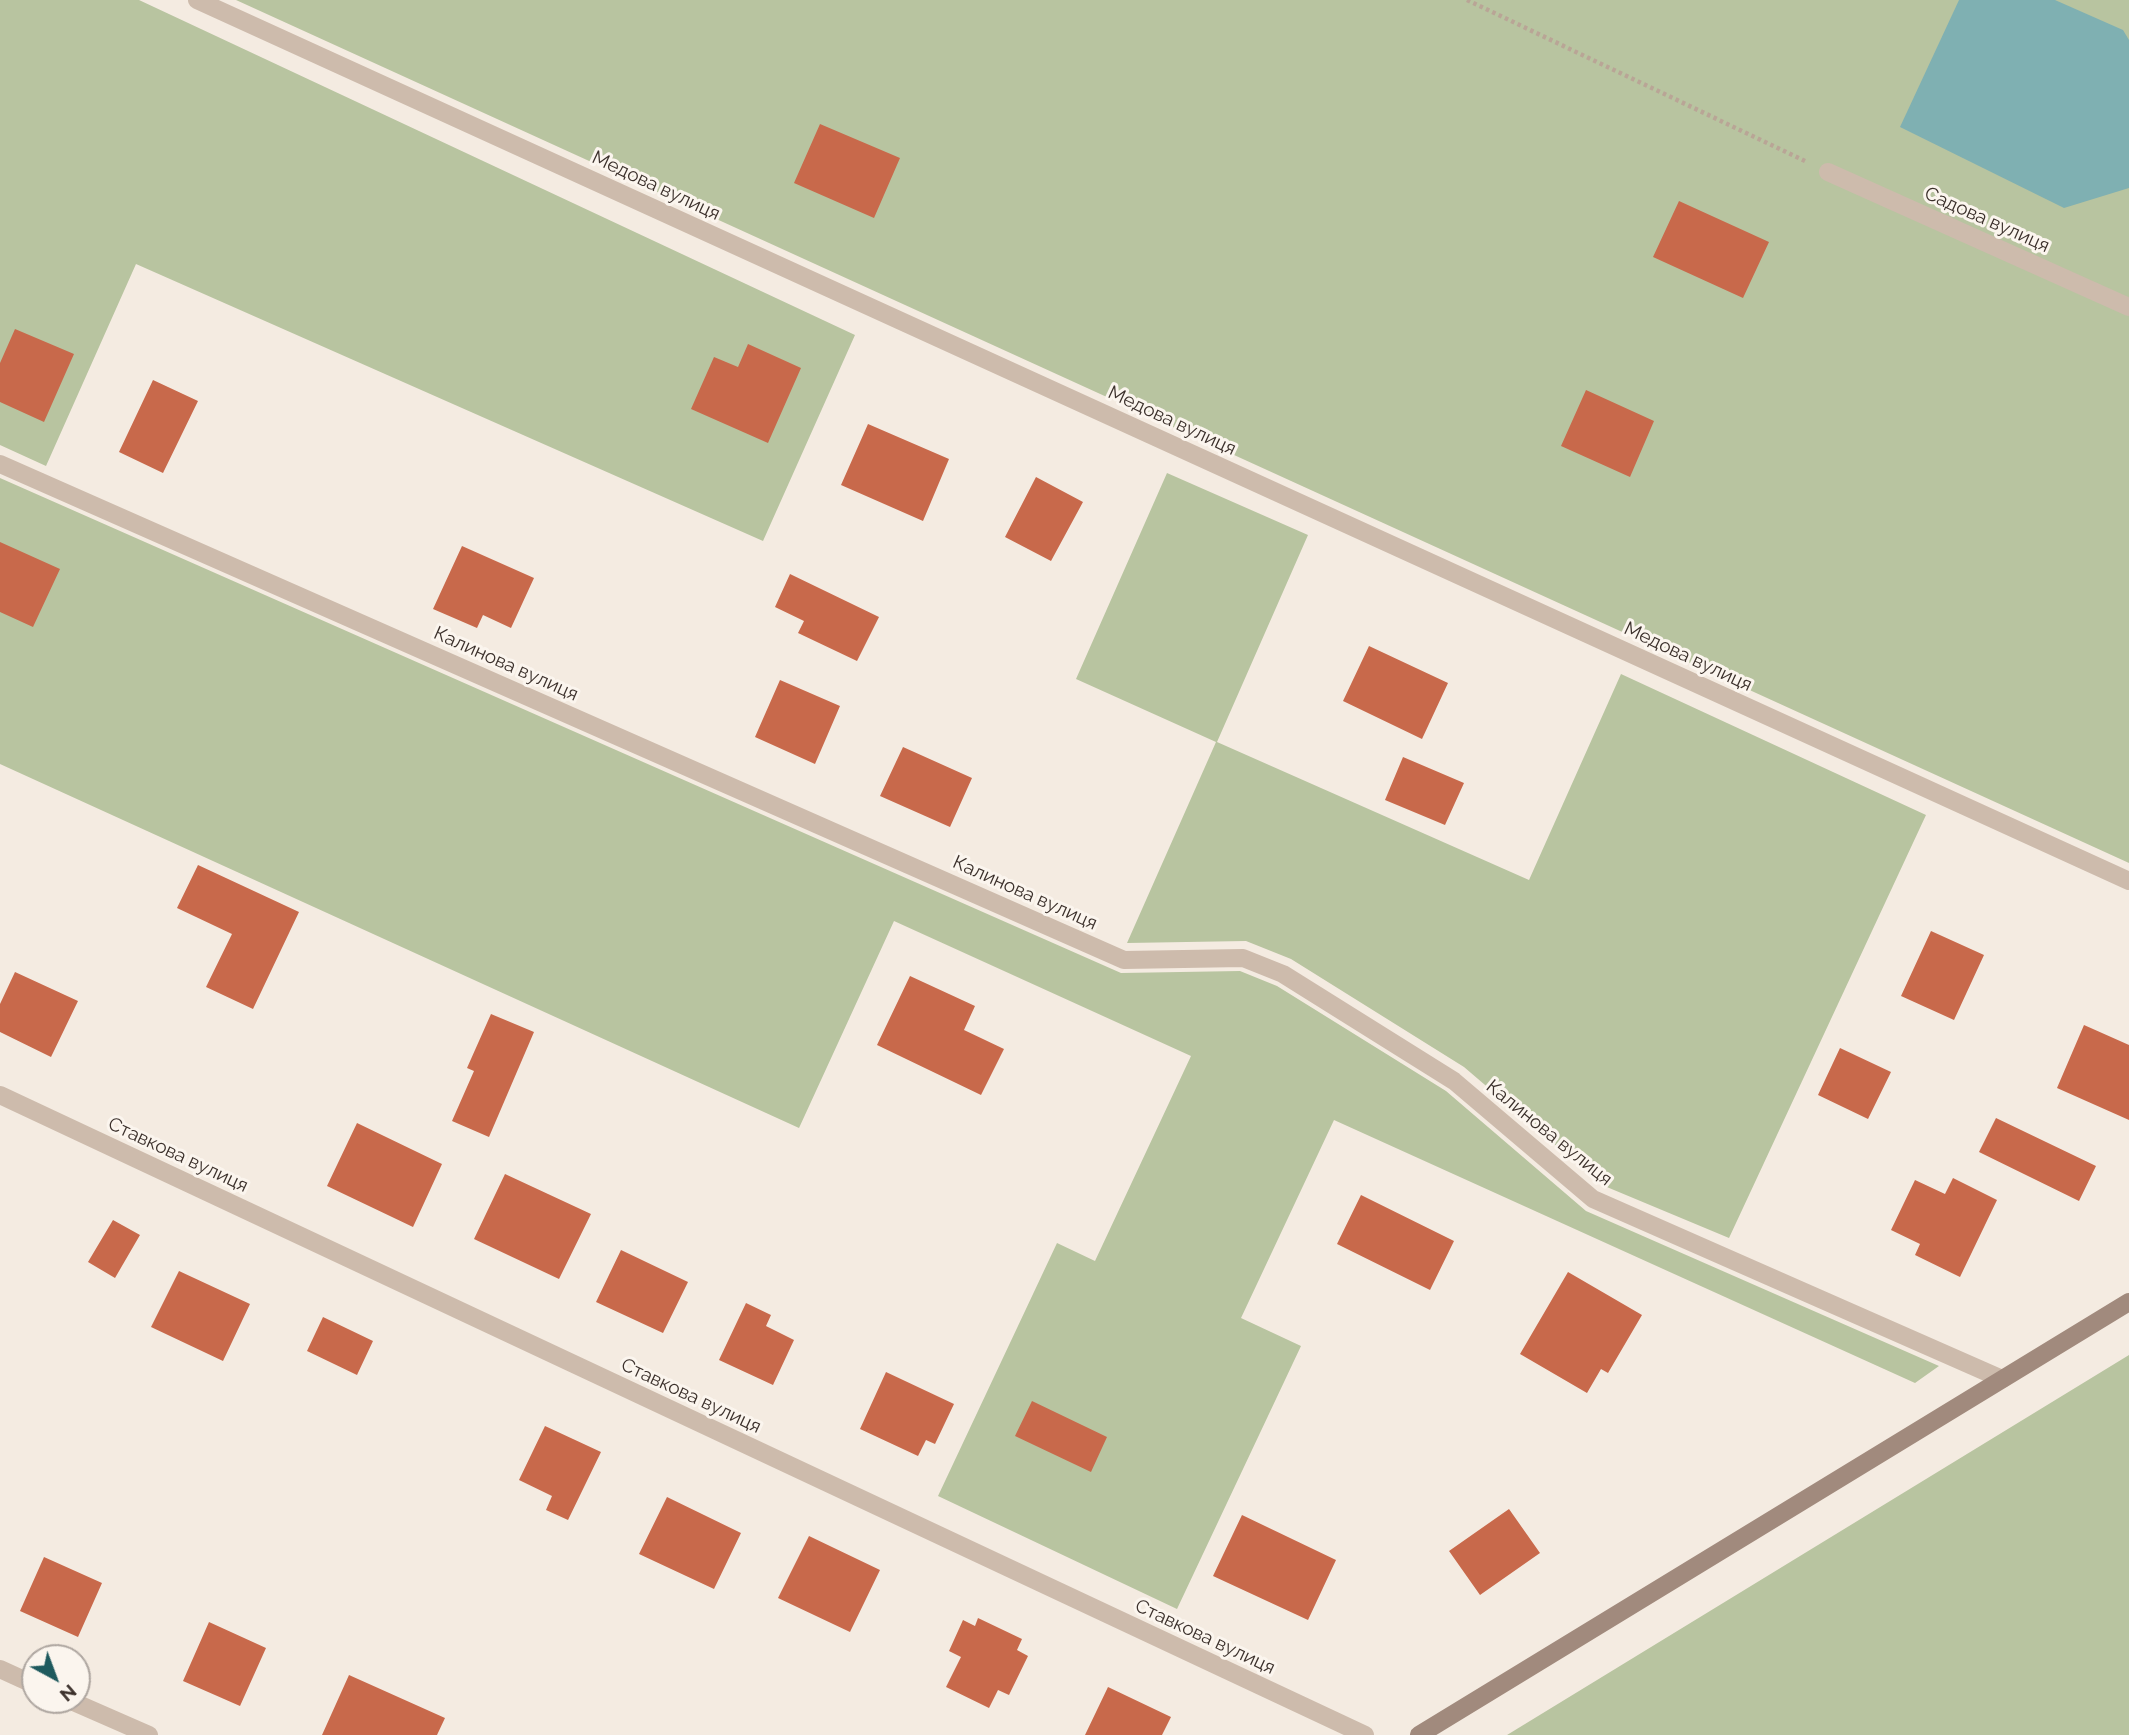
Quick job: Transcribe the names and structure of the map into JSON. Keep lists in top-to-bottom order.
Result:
{
  "streets": {
    "street": [
      "Медова вулиця",
      "Садова вулиця",
      "Калинова вулиця",
      "Ставкова вулиця"
    ]
  },
  "north": "bottom right"
}
